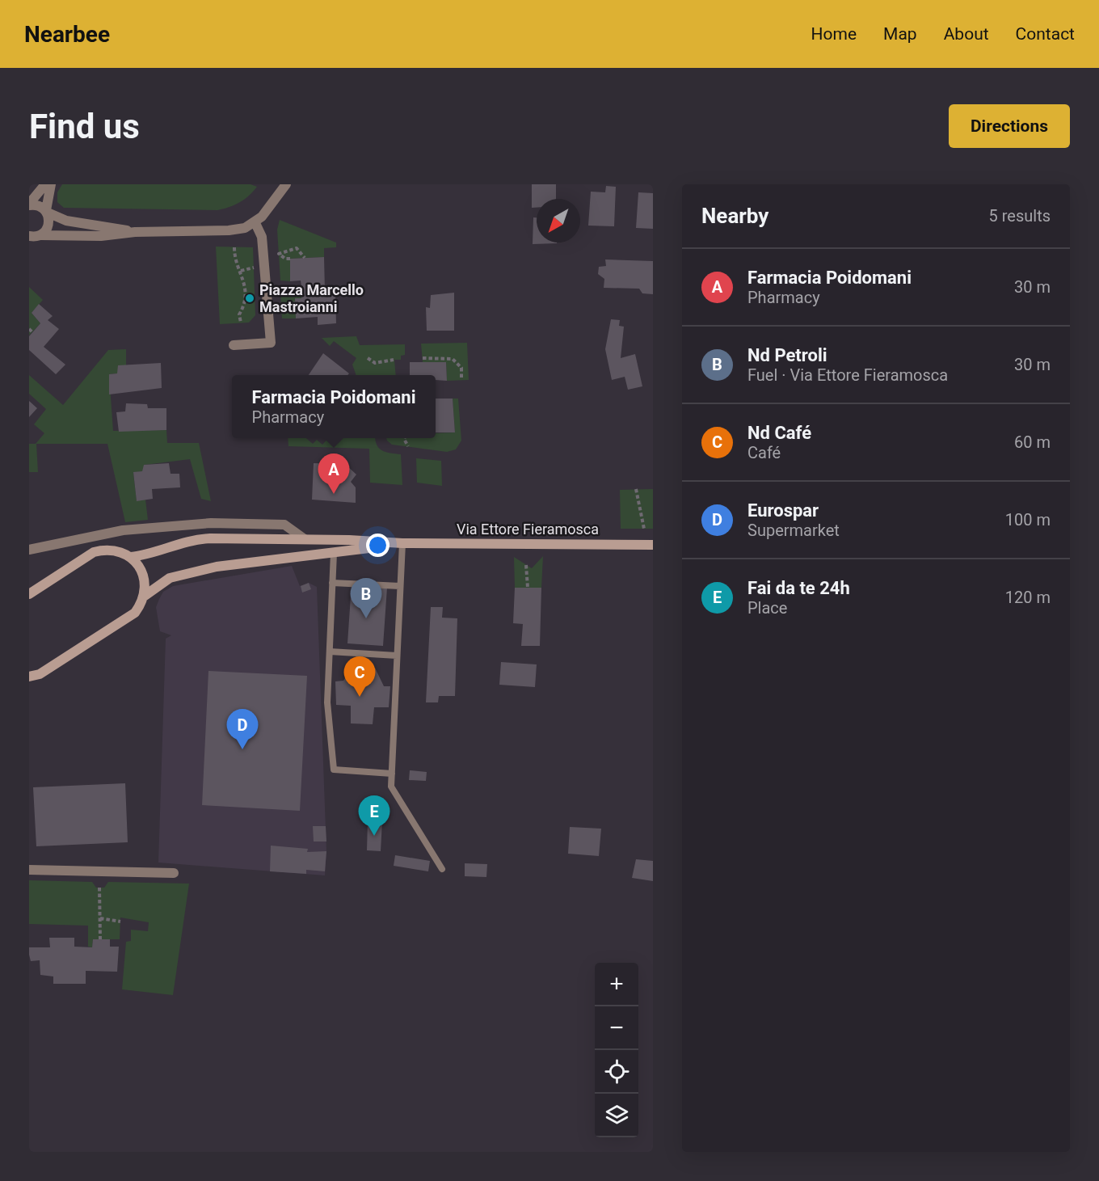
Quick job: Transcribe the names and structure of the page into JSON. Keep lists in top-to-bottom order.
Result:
{
  "streets": {
    "main road": ["Via Ettore Fieramosca"]
  },
  "places": ["Piazza Marcello Mastroianni"],
  "north": "bottom left",
  "page": {
    "header": "Nearbee",
    "nav": [
      "Home",
      "Map",
      "About",
      "Contact"
    ],
    "buttons": "Directions",
    "title": "Find us",
    "heading": ["Nearby", "5 results"],
    "list": [
      {
        "mark": "A",
        "name": "Farmacia Poidomani",
        "note": "Pharmacy",
        "value": "30 m"
      },
      {
        "mark": "B",
        "name": "Nd Petroli",
        "note": "Fuel · Via Ettore Fieramosca",
        "value": "30 m"
      },
      {
        "mark": "C",
        "name": "Nd Café",
        "note": "Café",
        "value": "60 m"
      },
      {
        "mark": "D",
        "name": "Eurospar",
        "note": "Supermarket",
        "value": "100 m"
      },
      {
        "mark": "E",
        "name": "Fai da te 24h",
        "note": "Place",
        "value": "120 m"
      }
    ],
    "popup": ["Farmacia Poidomani", "Pharmacy"],
    "pins": [
      "A",
      "B",
      "C",
      "D",
      "E"
    ],
    "map_buttons": ["+", "−"]
  }
}
